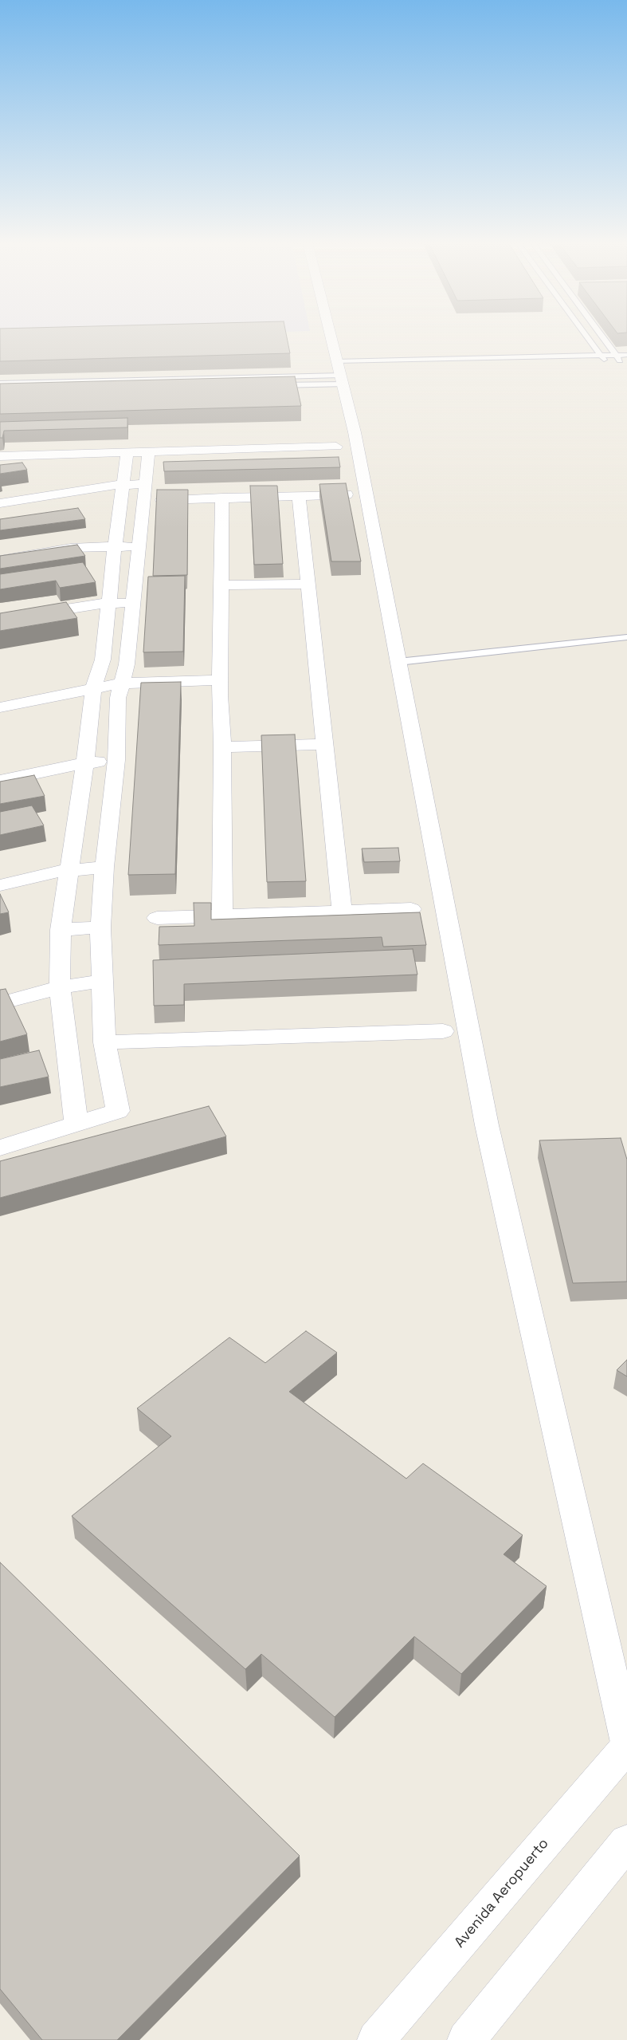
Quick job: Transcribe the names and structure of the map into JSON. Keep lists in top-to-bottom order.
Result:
{
  "streets": {
    "street": ["Avenida Aeropuerto"]
  }
}
